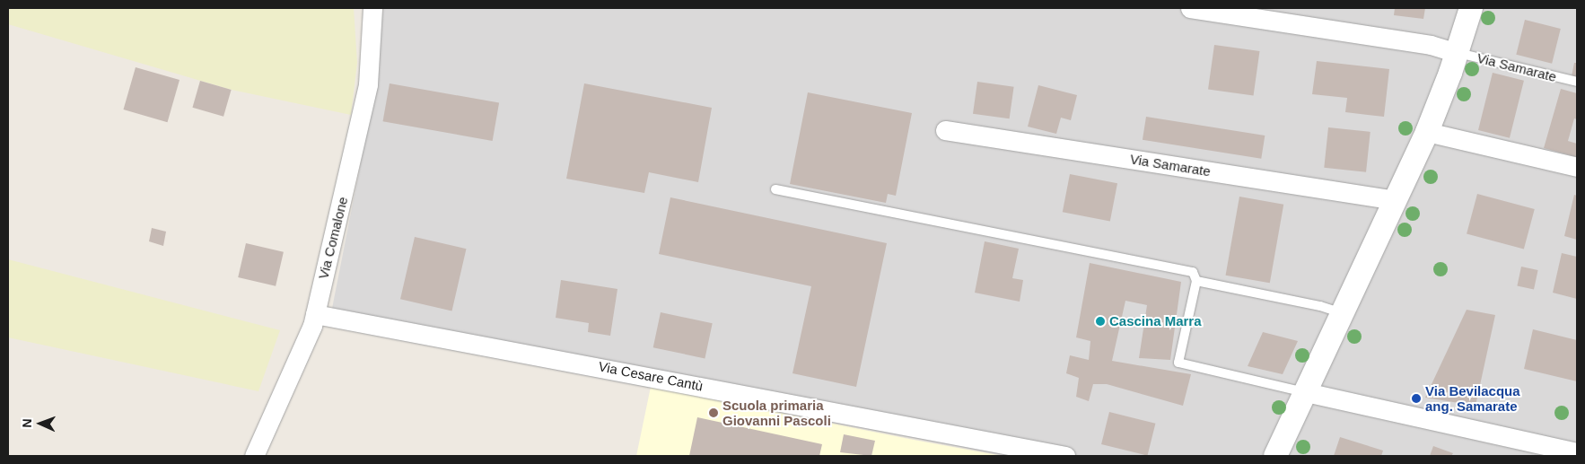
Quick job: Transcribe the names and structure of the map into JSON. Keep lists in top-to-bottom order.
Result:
{
  "streets": {
    "street": ["Via Samarate", "Via Comalone", "Via Cesare Cantù"]
  },
  "crossings": [
    ["Via Comalone", "Via Cesare Cantù"]
  ],
  "places": ["Cascina Marra", "Via Bevilacqua ang. Samarate", "Scuola primaria Giovanni Pascoli"],
  "north": "left"
}
